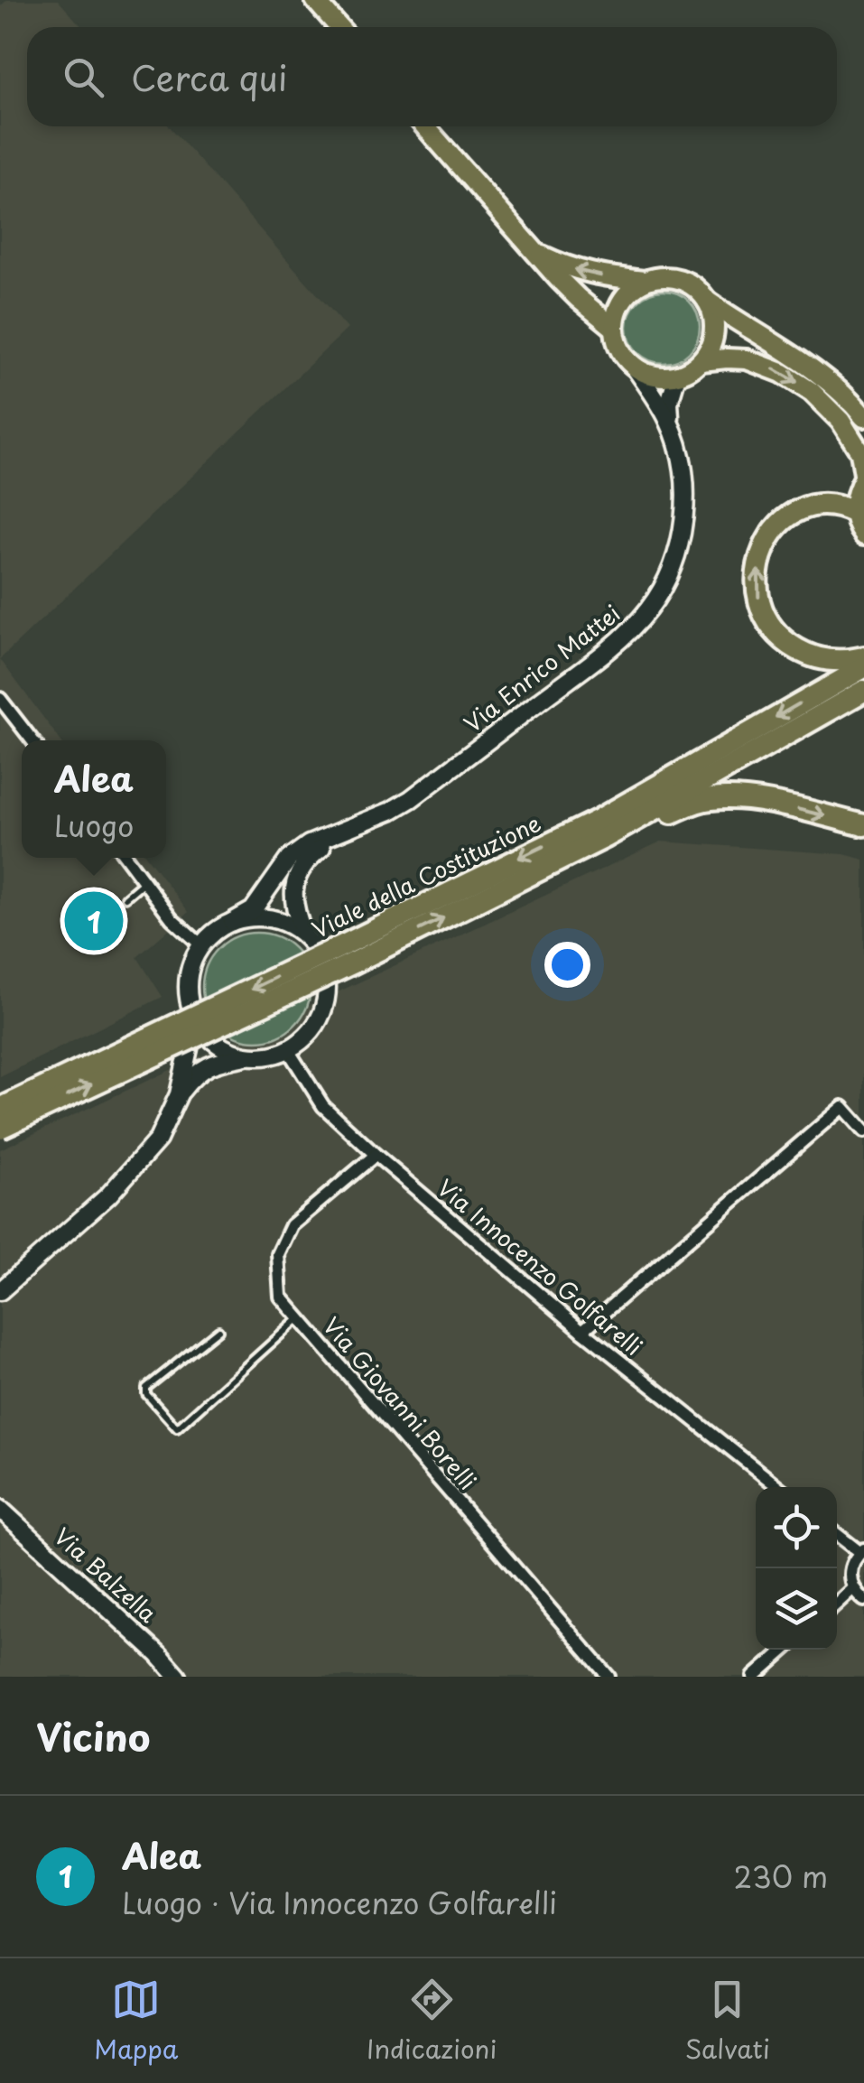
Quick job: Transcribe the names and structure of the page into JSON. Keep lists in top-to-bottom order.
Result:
{
  "streets": {
    "highway": ["Viale della Costituzione"],
    "street": [
      "Via Enrico Mattei",
      "Via Innocenzo Golfarelli",
      "Via Giovanni Borelli",
      "Via Balzella"
    ]
  },
  "crossings": [
    ["Via Enrico Mattei", "Via Innocenzo Golfarelli"],
    ["Via Innocenzo Golfarelli", "Via Giovanni Borelli"]
  ],
  "page": {
    "search": "Cerca qui",
    "popup": ["Alea", "Luogo"],
    "pins": "1",
    "heading": "Vicino",
    "list": [
      {
        "mark": "1",
        "name": "Alea",
        "note": "Luogo · Via Innocenzo Golfarelli",
        "value": "230 m"
      }
    ],
    "nav": ["Mappa", "Indicazioni", "Salvati"]
  }
}
